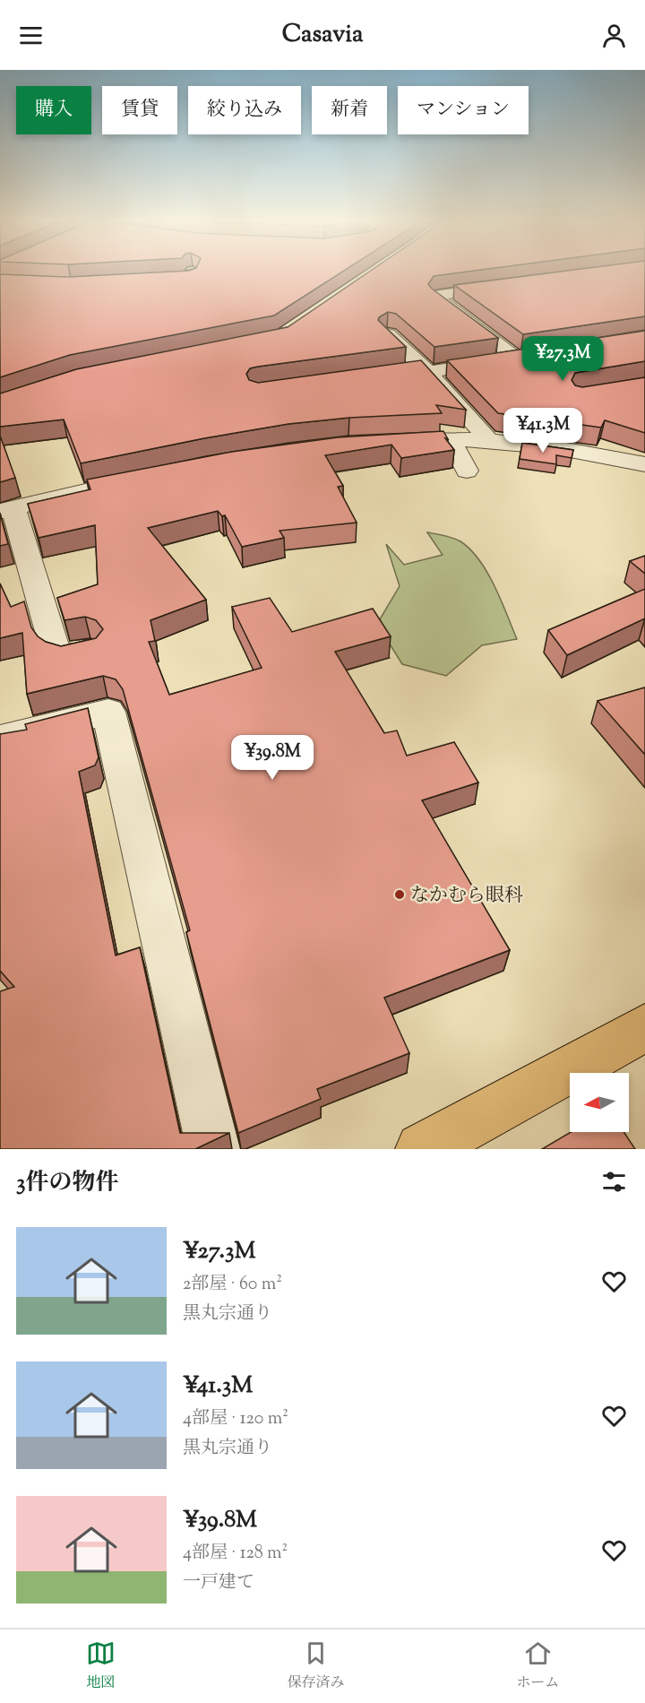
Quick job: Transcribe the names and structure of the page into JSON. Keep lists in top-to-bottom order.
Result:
{
  "places": ["なかむら眼科"],
  "north": "left",
  "page": {
    "header": "Casavia",
    "chip": [
      "購入",
      "賃貸",
      "絞り込み",
      "新着",
      "マンション"
    ],
    "price": ["¥27.3M", "¥41.3M", "¥39.8M"],
    "heading": "3件の物件",
    "list": [
      {
        "name": "¥27.3M",
        "note": "2部屋 · 60 m² · 黒丸宗通り"
      },
      {
        "name": "¥41.3M",
        "note": "4部屋 · 120 m² · 黒丸宗通り"
      },
      {
        "name": "¥39.8M",
        "note": "4部屋 · 128 m² · 一戸建て"
      }
    ],
    "tabs": ["地図", "保存済み", "ホーム"]
  }
}
